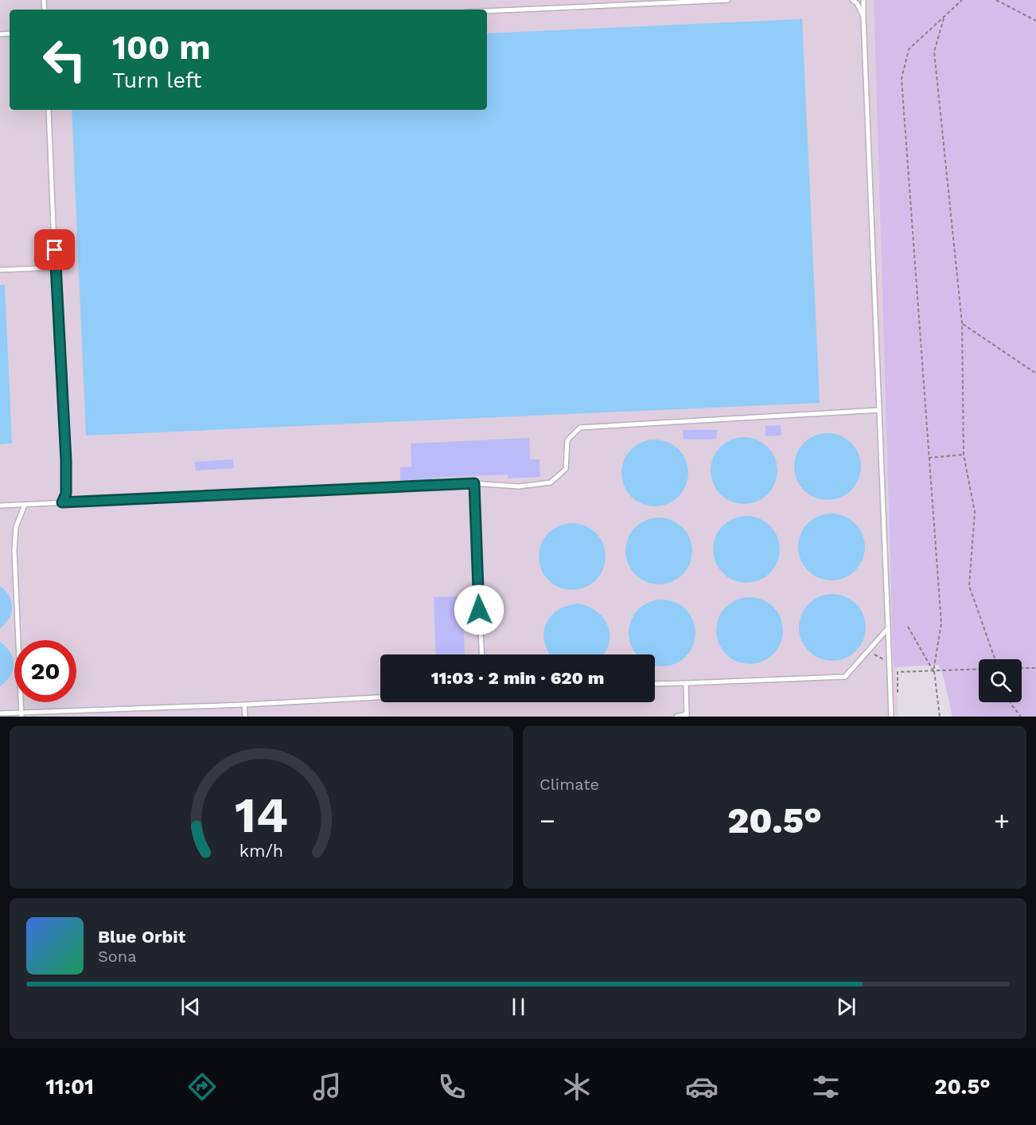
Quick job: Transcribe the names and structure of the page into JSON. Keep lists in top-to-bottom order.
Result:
{
  "page": {
    "turn": ["100 m", "Turn left"],
    "limit": "20",
    "trip": "11:03 · 2 min · 620 m",
    "tile": "Climate",
    "heat": ["−", "20.5°", "+"],
    "song": ["Blue Orbit", "Sona"],
    "tabs": ["11:01", "20.5°"],
    "gauge": ["14", "km/h"]
  }
}
